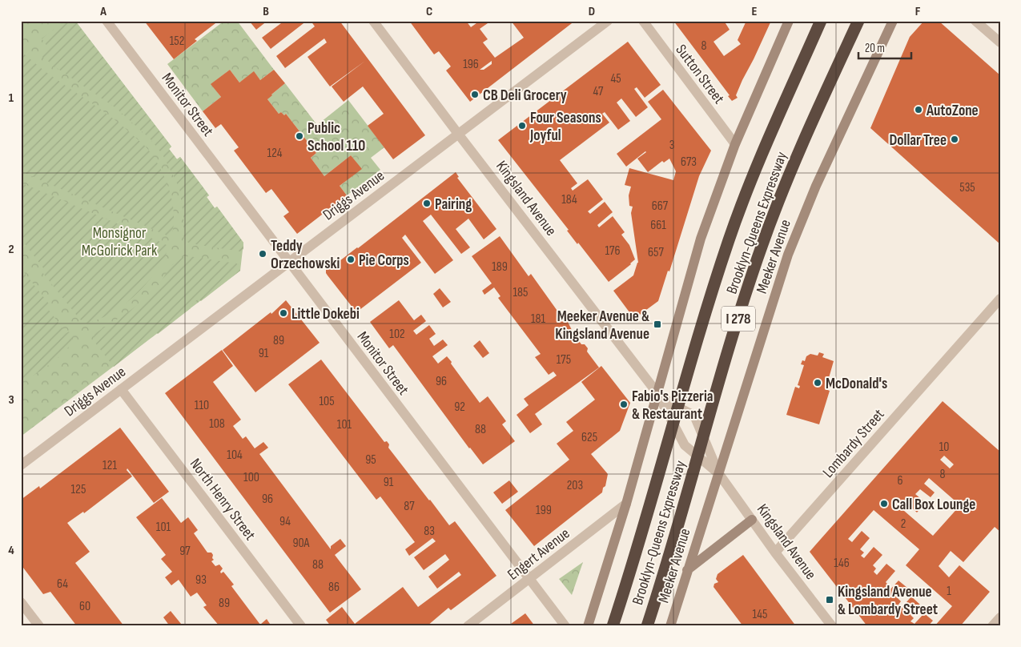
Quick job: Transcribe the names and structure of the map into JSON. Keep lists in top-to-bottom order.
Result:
{
  "streets": {
    "highway": ["Brooklyn-Queens Expressway", "I 278"],
    "main road": ["Meeker Avenue"],
    "street": [
      "Sutton Street",
      "Monitor Street",
      "Driggs Avenue",
      "Kingsland Avenue",
      "Lombardy Street",
      "North Henry Street",
      "Engert Avenue"
    ]
  },
  "crossings": [
    ["Monitor Street", "Driggs Avenue"],
    ["Monitor Street", "Engert Avenue"],
    ["Driggs Avenue", "Kingsland Avenue"],
    ["Driggs Avenue", "North Henry Street"],
    ["Kingsland Avenue", "Meeker Avenue"],
    ["Kingsland Avenue", "Lombardy Street"]
  ],
  "parks": ["Monsignor McGolrick Park"],
  "places": {
    "other": [
      "CB Deli Grocery",
      "AutoZone",
      "Four Seasons Joyful",
      "Public School 110",
      "Dollar Tree",
      "Pairing",
      "Teddy Orzechowski",
      "Pie Corps",
      "Little Dokebi",
      "McDonald's",
      "Fabio's Pizzeria & Restaurant",
      "Call Box Lounge"
    ],
    "transit": ["Meeker Avenue & Kingsland Avenue", "Kingsland Avenue & Lombardy Street"]
  },
  "house_numbers": [
    "152",
    "8",
    "196",
    "45",
    "47",
    "3",
    "124",
    "673",
    "535",
    "184",
    "667",
    "661",
    "176",
    "657",
    "189",
    "185",
    "181",
    "102",
    "89",
    "91",
    "175",
    "96",
    "105",
    "110",
    "92",
    "108",
    "101",
    "88",
    "625",
    "10",
    "104",
    "95",
    "121",
    "8",
    "100",
    "6",
    "91",
    "203",
    "125",
    "96",
    "87",
    "199",
    "94",
    "2",
    "101",
    "83",
    "90A",
    "97",
    "146",
    "88",
    "93",
    "64",
    "86",
    "1",
    "89",
    "60",
    "145"
  ],
  "scale_bar": "20 m",
  "grid": {
    "columns": [
      "A",
      "B",
      "C",
      "D",
      "E",
      "F"
    ],
    "rows": [
      "1",
      "2",
      "3",
      "4"
    ]
  }
}
